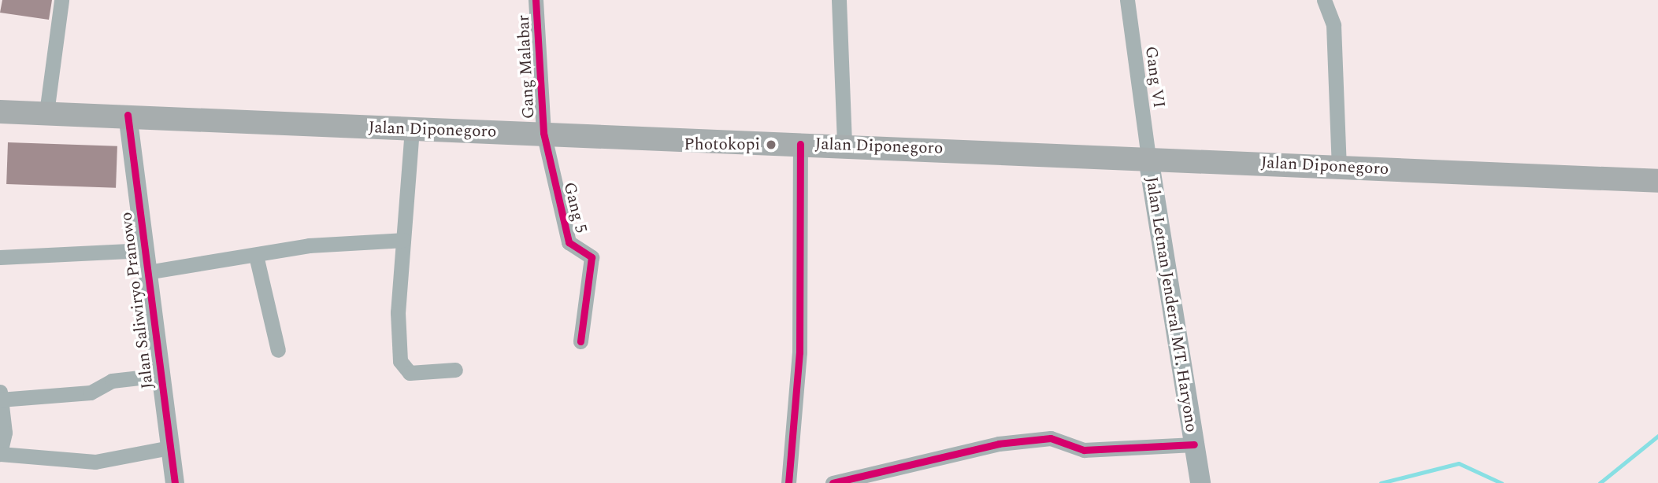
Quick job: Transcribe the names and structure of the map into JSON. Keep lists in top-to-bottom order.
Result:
{
  "streets": {
    "main road": ["Jalan Diponegoro", "Jalan Letnan Jenderal MT. Haryono"],
    "street": [
      "Gang Malabar",
      "Gang VI",
      "Gang 5",
      "Jalan Saliwiryo Pranowo"
    ]
  },
  "crossings": [
    ["Gang Malabar", "Jalan Diponegoro"],
    ["Gang Malabar", "Gang 5"],
    ["Gang VI", "Jalan Diponegoro"],
    ["Gang VI", "Jalan Letnan Jenderal MT. Haryono"],
    ["Jalan Diponegoro", "Gang 5"],
    ["Jalan Diponegoro", "Jalan Saliwiryo Pranowo"],
    ["Jalan Diponegoro", "Jalan Letnan Jenderal MT. Haryono"]
  ],
  "places": ["Photokopi"]
}
